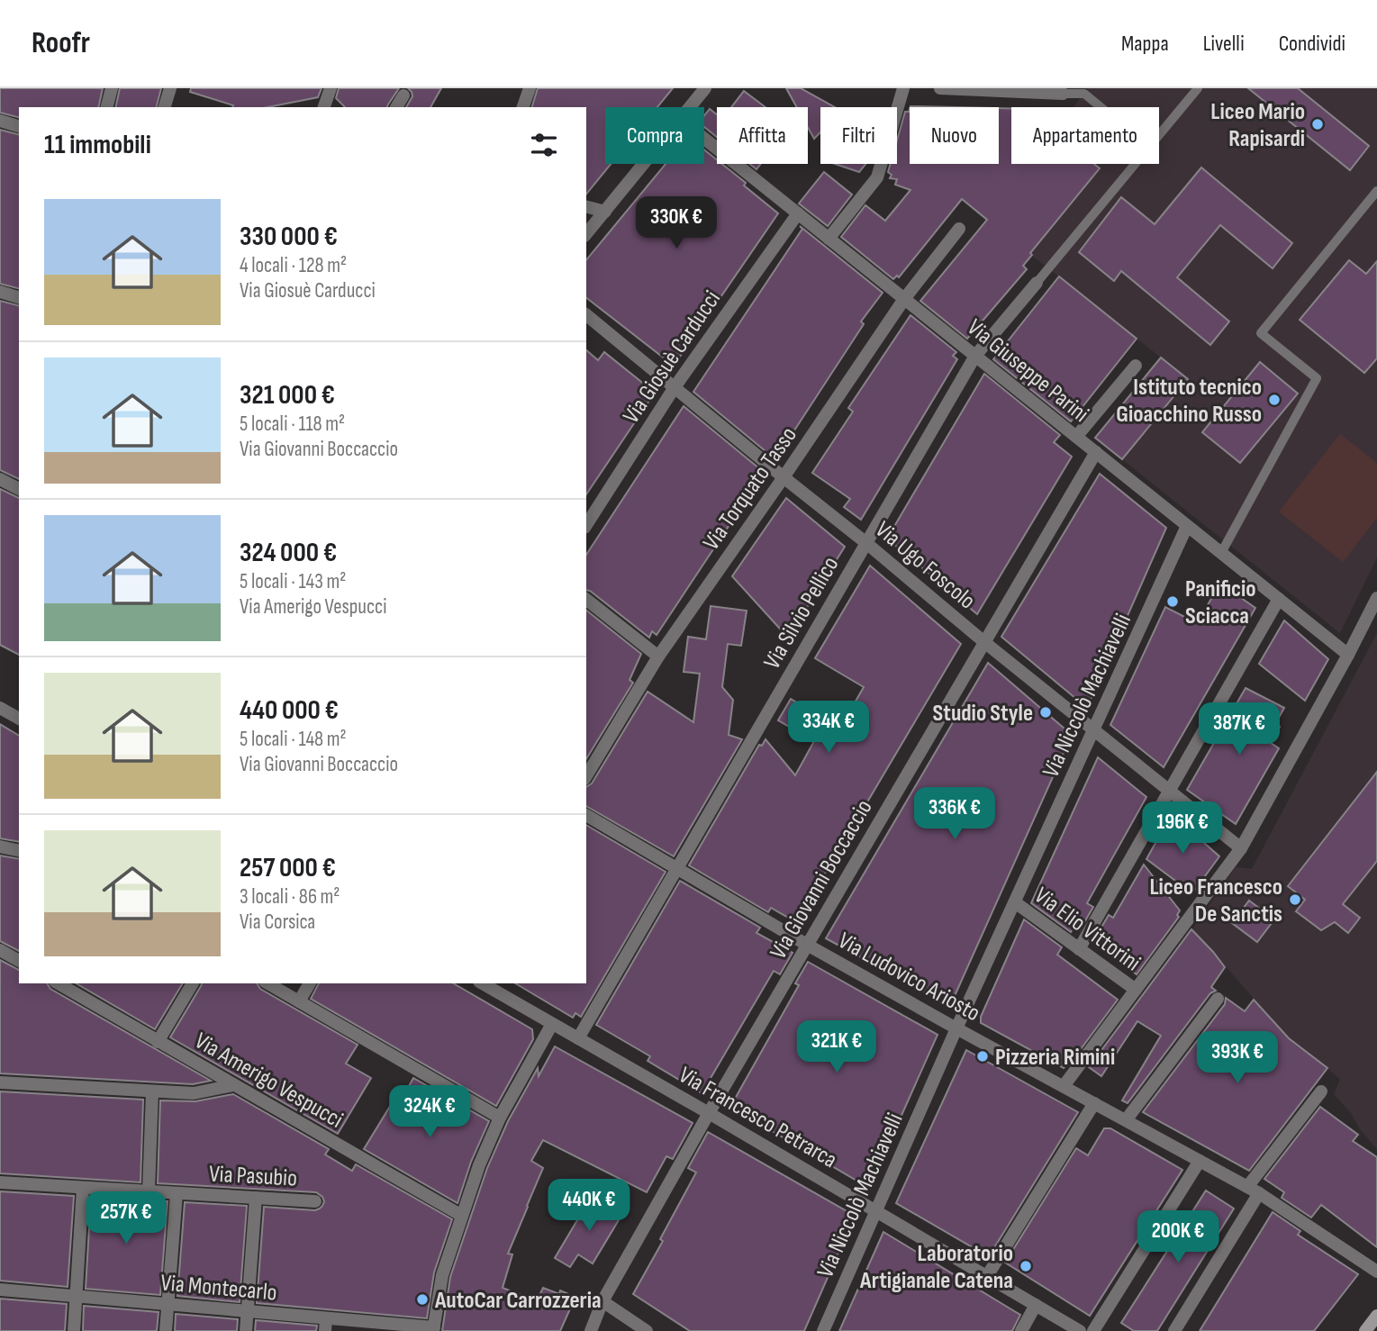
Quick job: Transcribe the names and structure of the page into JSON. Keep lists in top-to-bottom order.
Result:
{
  "streets": {
    "street": [
      "Via Giosuè Carducci",
      "Via Giuseppe Parini",
      "Via Torquato Tasso",
      "Via Ugo Foscolo",
      "Via Silvio Pellico",
      "Via Niccolò Machiavelli",
      "Via Giovanni Boccaccio",
      "Via Elio Vittorini",
      "Via Ludovico Ariosto",
      "Via Amerigo Vespucci",
      "Via Francesco Petrarca",
      "Via Pasubio",
      "Via Montecarlo"
    ]
  },
  "crossings": [
    ["Via Giosuè Carducci", "Via Giuseppe Parini"],
    ["Via Giosuè Carducci", "Via Ugo Foscolo"],
    ["Via Giuseppe Parini", "Via Torquato Tasso"],
    ["Via Giuseppe Parini", "Via Silvio Pellico"],
    ["Via Giuseppe Parini", "Via Niccolò Machiavelli"],
    ["Via Giuseppe Parini", "Via Giovanni Boccaccio"],
    ["Via Torquato Tasso", "Via Ugo Foscolo"],
    ["Via Ugo Foscolo", "Via Silvio Pellico"],
    ["Via Ugo Foscolo", "Via Niccolò Machiavelli"],
    ["Via Ugo Foscolo", "Via Giovanni Boccaccio"],
    ["Via Silvio Pellico", "Via Ludovico Ariosto"],
    ["Via Silvio Pellico", "Via Francesco Petrarca"],
    ["Via Niccolò Machiavelli", "Via Elio Vittorini"],
    ["Via Niccolò Machiavelli", "Via Ludovico Ariosto"],
    ["Via Niccolò Machiavelli", "Via Francesco Petrarca"],
    ["Via Giovanni Boccaccio", "Via Ludovico Ariosto"],
    ["Via Giovanni Boccaccio", "Via Francesco Petrarca"]
  ],
  "places": [
    "Liceo Mario Rapisardi",
    "Istituto tecnico Gioacchino Russo",
    "Panificio Sciacca",
    "Studio Style",
    "Liceo Francesco De Sanctis",
    "Pizzeria Rimini",
    "Laboratorio Artigianale Catena",
    "AutoCar Carrozzeria"
  ],
  "page": {
    "header": "Roofr",
    "nav": ["Mappa", "Livelli", "Condividi"],
    "chip": [
      "Compra",
      "Affitta",
      "Filtri",
      "Nuovo",
      "Appartamento"
    ],
    "heading": "11 immobili",
    "list": [
      {
        "name": "330 000 €",
        "note": "4 locali · 128 m² · Via Giosuè Carducci"
      },
      {
        "name": "321 000 €",
        "note": "5 locali · 118 m² · Via Giovanni Boccaccio"
      },
      {
        "name": "324 000 €",
        "note": "5 locali · 143 m² · Via Amerigo Vespucci"
      },
      {
        "name": "440 000 €",
        "note": "5 locali · 148 m² · Via Giovanni Boccaccio"
      },
      {
        "name": "257 000 €",
        "note": "3 locali · 86 m² · Via Corsica"
      }
    ],
    "price": [
      "330K €",
      "334K €",
      "387K €",
      "336K €",
      "196K €",
      "321K €",
      "393K €",
      "324K €",
      "440K €",
      "257K €",
      "200K €"
    ]
  }
}
